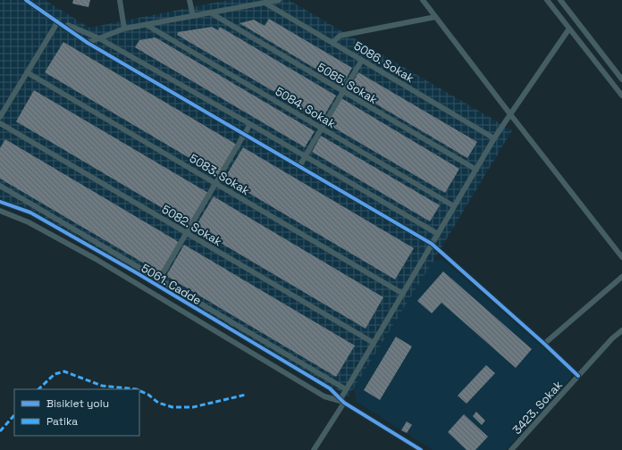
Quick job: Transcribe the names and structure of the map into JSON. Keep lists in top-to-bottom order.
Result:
{
  "streets": {
    "street": [
      "5086. Sokak",
      "5085. Sokak",
      "5084. Sokak",
      "5083. Sokak",
      "5082. Sokak",
      "5061. Cadde",
      "3423. Sokak"
    ]
  },
  "legend": ["Bisiklet yolu", "Patika"]
}
